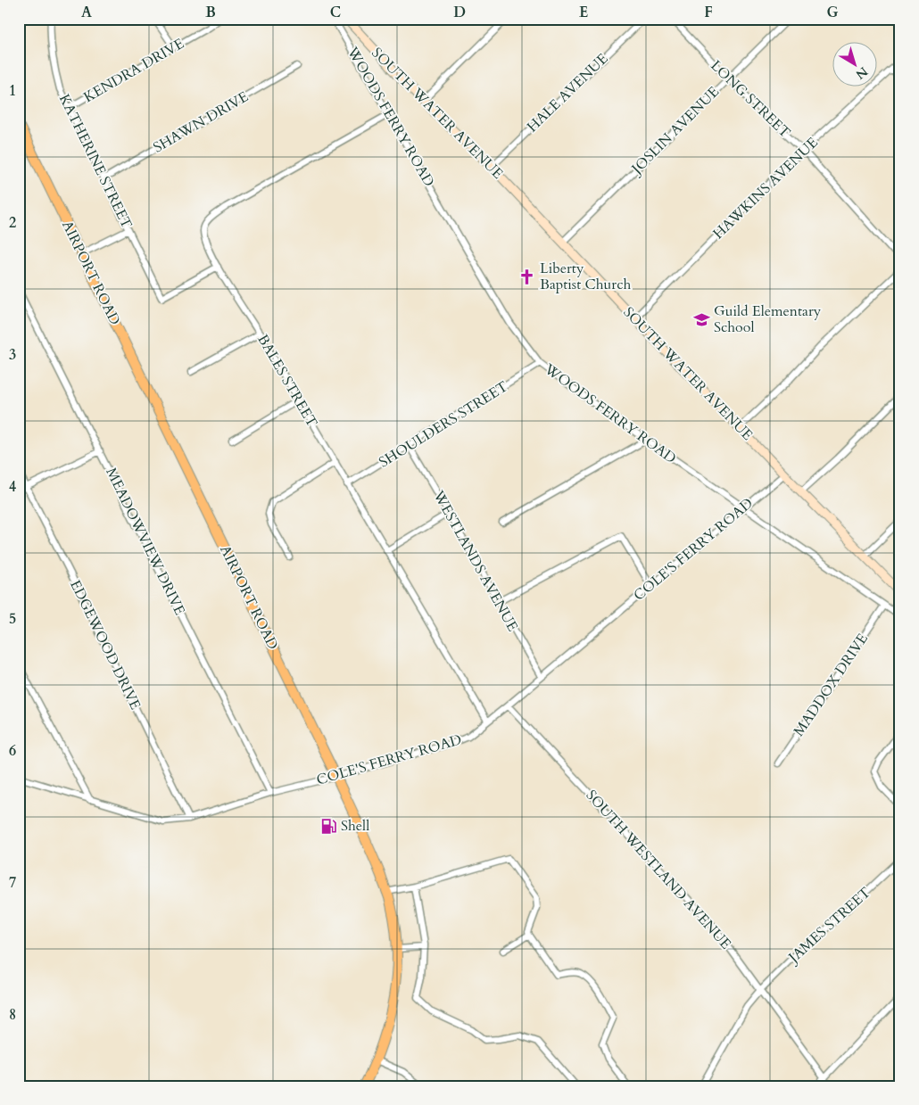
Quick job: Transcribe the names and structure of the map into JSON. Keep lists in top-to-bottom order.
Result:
{
  "streets": {
    "highway": ["AIRPORT ROAD"],
    "main road": ["SOUTH WATER AVENUE"],
    "street": [
      "KENDRA DRIVE",
      "HALE AVENUE",
      "LONG STREET",
      "WOODS FERRY ROAD",
      "SHAWN DRIVE",
      "JOSLIN AVENUE",
      "KATHERINE STREET",
      "HAWKINS AVENUE",
      "BALES STREET",
      "SHOULDERS STREET",
      "MEADOWVIEW DRIVE",
      "COLE'S FERRY ROAD",
      "WESTLANDS AVENUE",
      "EDGEWOOD DRIVE",
      "MADDOX DRIVE",
      "SOUTH WESTLAND AVENUE",
      "JAMES STREET"
    ]
  },
  "crossings": [
    ["KENDRA DRIVE", "KATHERINE STREET"],
    ["HALE AVENUE", "SOUTH WATER AVENUE"],
    ["LONG STREET", "JOSLIN AVENUE"],
    ["LONG STREET", "HAWKINS AVENUE"],
    ["SOUTH WATER AVENUE", "JOSLIN AVENUE"],
    ["SOUTH WATER AVENUE", "HAWKINS AVENUE"],
    ["SOUTH WATER AVENUE", "COLE'S FERRY ROAD"],
    ["WOODS FERRY ROAD", "BALES STREET"],
    ["WOODS FERRY ROAD", "SHOULDERS STREET"],
    ["WOODS FERRY ROAD", "COLE'S FERRY ROAD"],
    ["WOODS FERRY ROAD", "MADDOX DRIVE"],
    ["SHAWN DRIVE", "KATHERINE STREET"],
    ["KATHERINE STREET", "BALES STREET"],
    ["AIRPORT ROAD", "COLE'S FERRY ROAD"],
    ["BALES STREET", "SHOULDERS STREET"],
    ["BALES STREET", "COLE'S FERRY ROAD"],
    ["SHOULDERS STREET", "WESTLANDS AVENUE"],
    ["MEADOWVIEW DRIVE", "COLE'S FERRY ROAD"],
    ["COLE'S FERRY ROAD", "WESTLANDS AVENUE"],
    ["COLE'S FERRY ROAD", "EDGEWOOD DRIVE"],
    ["COLE'S FERRY ROAD", "SOUTH WESTLAND AVENUE"],
    ["SOUTH WESTLAND AVENUE", "JAMES STREET"]
  ],
  "places": {
    "church": ["Liberty Baptist Church"],
    "school or university": ["Guild Elementary School"],
    "fuel station": ["Shell"]
  },
  "north": "bottom right",
  "grid": {
    "columns": [
      "A",
      "B",
      "C",
      "D",
      "E",
      "F",
      "G"
    ],
    "rows": [
      "1",
      "2",
      "3",
      "4",
      "5",
      "6",
      "7",
      "8"
    ]
  }
}
